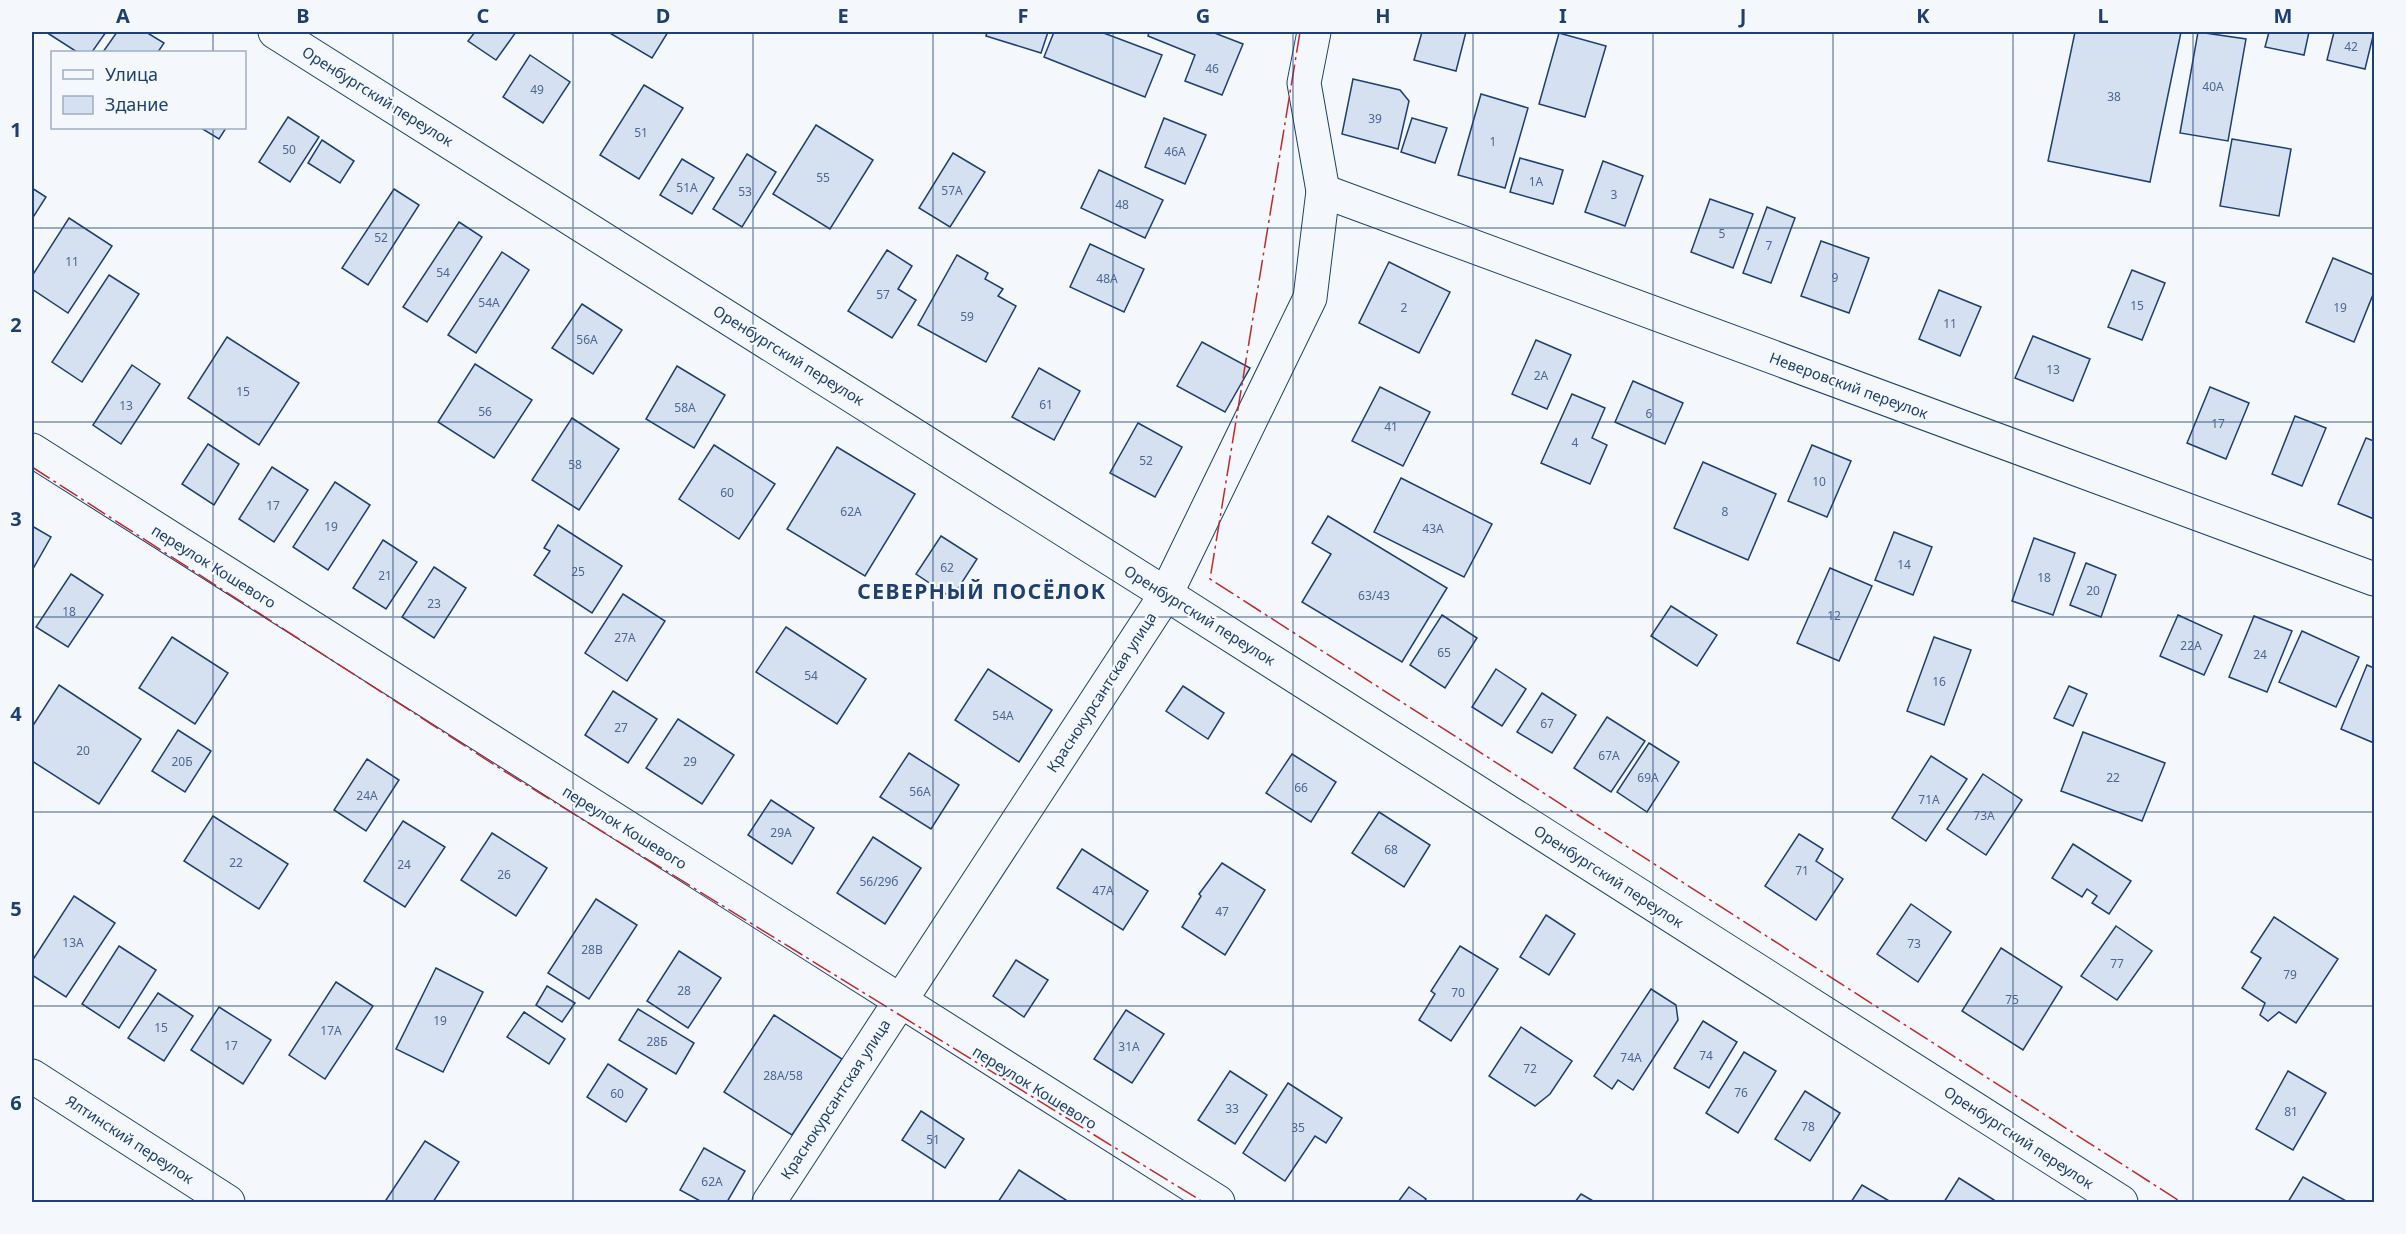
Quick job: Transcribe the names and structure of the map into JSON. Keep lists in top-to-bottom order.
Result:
{
  "streets": {
    "street": [
      "Оренбургский переулок",
      "Неверовский переулок",
      "переулок Кошевого",
      "Краснокурсантская улица",
      "Ялтинский переулок"
    ]
  },
  "crossings": [
    ["Оренбургский переулок", "Краснокурсантская улица"],
    ["Неверовский переулок", "Краснокурсантская улица"],
    ["переулок Кошевого", "Краснокурсантская улица"]
  ],
  "districts": ["СЕВЕРНЫЙ ПОСЁЛОК"],
  "house_numbers": [
    "42",
    "46",
    "40А",
    "49",
    "38",
    "39",
    "51",
    "1",
    "50",
    "46А",
    "55",
    "1А",
    "51А",
    "57А",
    "53",
    "3",
    "48",
    "5",
    "52",
    "7",
    "11",
    "54",
    "9",
    "48А",
    "57",
    "54А",
    "15",
    "2",
    "19",
    "59",
    "11",
    "56А",
    "13",
    "2А",
    "15",
    "61",
    "13",
    "58А",
    "56",
    "6",
    "17",
    "41",
    "4",
    "52",
    "58",
    "10",
    "60",
    "17",
    "62А",
    "8",
    "19",
    "43А",
    "14",
    "62",
    "25",
    "21",
    "18",
    "20",
    "63/43",
    "23",
    "18",
    "12",
    "27А",
    "22А",
    "65",
    "24",
    "54",
    "16",
    "54А",
    "67",
    "27",
    "20",
    "67А",
    "20Б",
    "29",
    "69А",
    "22",
    "66",
    "56А",
    "24А",
    "71А",
    "73А",
    "29А",
    "68",
    "22",
    "24",
    "71",
    "26",
    "56/29б",
    "47А",
    "47",
    "13А",
    "73",
    "28В",
    "77",
    "79",
    "28",
    "70",
    "75",
    "19",
    "15",
    "17А",
    "28Б",
    "17",
    "31А",
    "74",
    "74А",
    "72",
    "28А/58",
    "76",
    "60",
    "33",
    "81",
    "78",
    "35",
    "51",
    "62А"
  ],
  "legend": ["Улица", "Здание"],
  "grid": {
    "columns": [
      "A",
      "B",
      "C",
      "D",
      "E",
      "F",
      "G",
      "H",
      "I",
      "J",
      "K",
      "L",
      "M"
    ],
    "rows": [
      "1",
      "2",
      "3",
      "4",
      "5",
      "6"
    ]
  }
}
